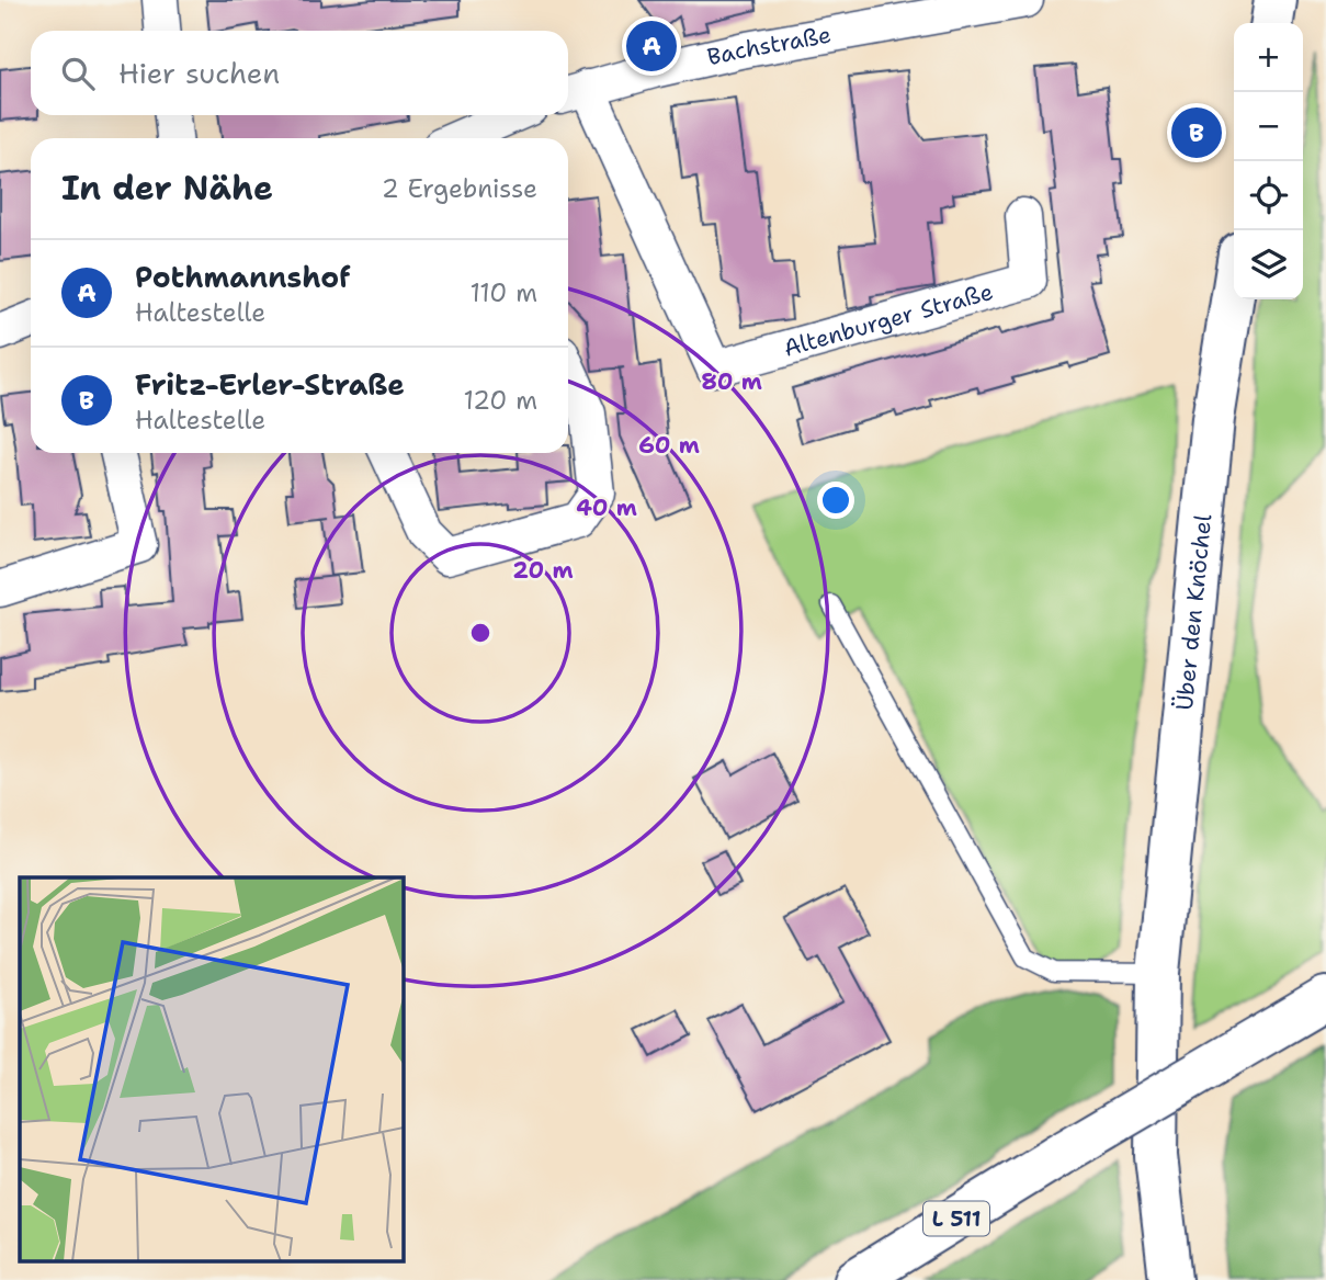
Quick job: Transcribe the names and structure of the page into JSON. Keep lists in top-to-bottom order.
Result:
{
  "streets": {
    "main road": ["Über den Knöchel", "L 511"],
    "street": ["Bachstraße", "Altenburger Straße"]
  },
  "crossings": [
    ["Bachstraße", "Altenburger Straße"]
  ],
  "page": {
    "pins": ["A", "B"],
    "map_buttons": ["+", "−"],
    "search": "Hier suchen",
    "heading": ["In der Nähe", "2 Ergebnisse"],
    "list": [
      {
        "mark": "A",
        "name": "Pothmannshof",
        "note": "Haltestelle",
        "value": "110 m"
      },
      {
        "mark": "B",
        "name": "Fritz-Erler-Straße",
        "note": "Haltestelle",
        "value": "120 m"
      }
    ]
  },
  "rings": [
    "80 m",
    "60 m",
    "40 m",
    "20 m"
  ]
}
